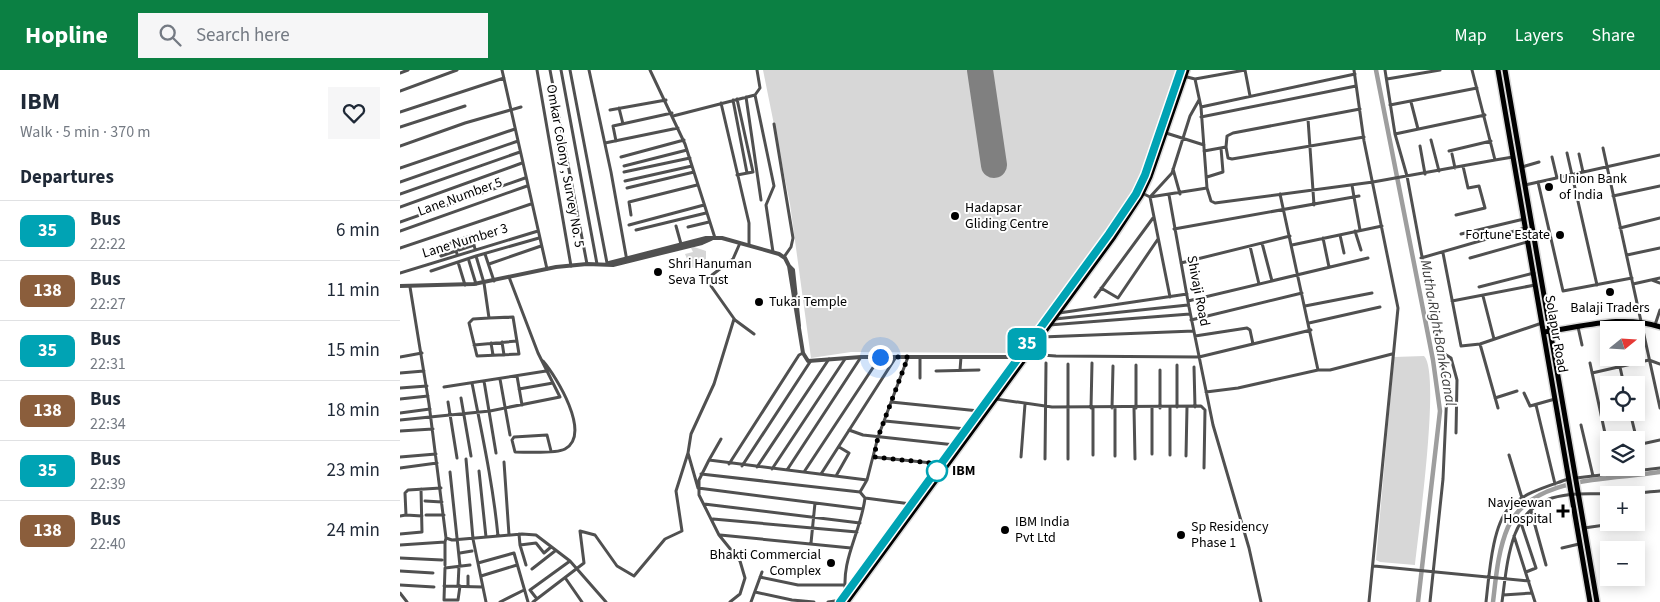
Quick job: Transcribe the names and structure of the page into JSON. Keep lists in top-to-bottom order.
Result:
{
  "streets": {
    "main road": ["Solapur Road"],
    "street": [
      "Omkar Colony , Survey No. 5",
      "Lane Number 5",
      "Lane Number 3",
      "Shivaji Road"
    ]
  },
  "water": ["Mutha Right Bank Canal"],
  "places": {
    "other": [
      "Union Bank of India",
      "Hadapsar Gliding Centre",
      "Fortune Estate",
      "Shri Hanuman Seva Trust",
      "Balaji Traders",
      "Tukai Temple",
      "IBM",
      "IBM India Pvt Ltd",
      "Sp Residency Phase 1",
      "Bhakti Commercial Complex"
    ],
    "health": ["Navjeewan Hospital"]
  },
  "lines": ["bus line 35"],
  "north": "right",
  "page": {
    "header": "Hopline",
    "search": "Search here",
    "nav": ["Map", "Layers", "Share"],
    "heading": [
      ["IBM", "Walk · 5 min · 370 m"],
      "Departures"
    ],
    "on_map": "35",
    "list": [
      {
        "mark": "35",
        "name": "Bus",
        "note": "22:22",
        "value": "6 min"
      },
      {
        "mark": "138",
        "name": "Bus",
        "note": "22:27",
        "value": "11 min"
      },
      {
        "mark": "35",
        "name": "Bus",
        "note": "22:31",
        "value": "15 min"
      },
      {
        "mark": "138",
        "name": "Bus",
        "note": "22:34",
        "value": "18 min"
      },
      {
        "mark": "35",
        "name": "Bus",
        "note": "22:39",
        "value": "23 min"
      },
      {
        "mark": "138",
        "name": "Bus",
        "note": "22:40",
        "value": "24 min"
      }
    ],
    "map_buttons": ["+", "−"]
  }
}
